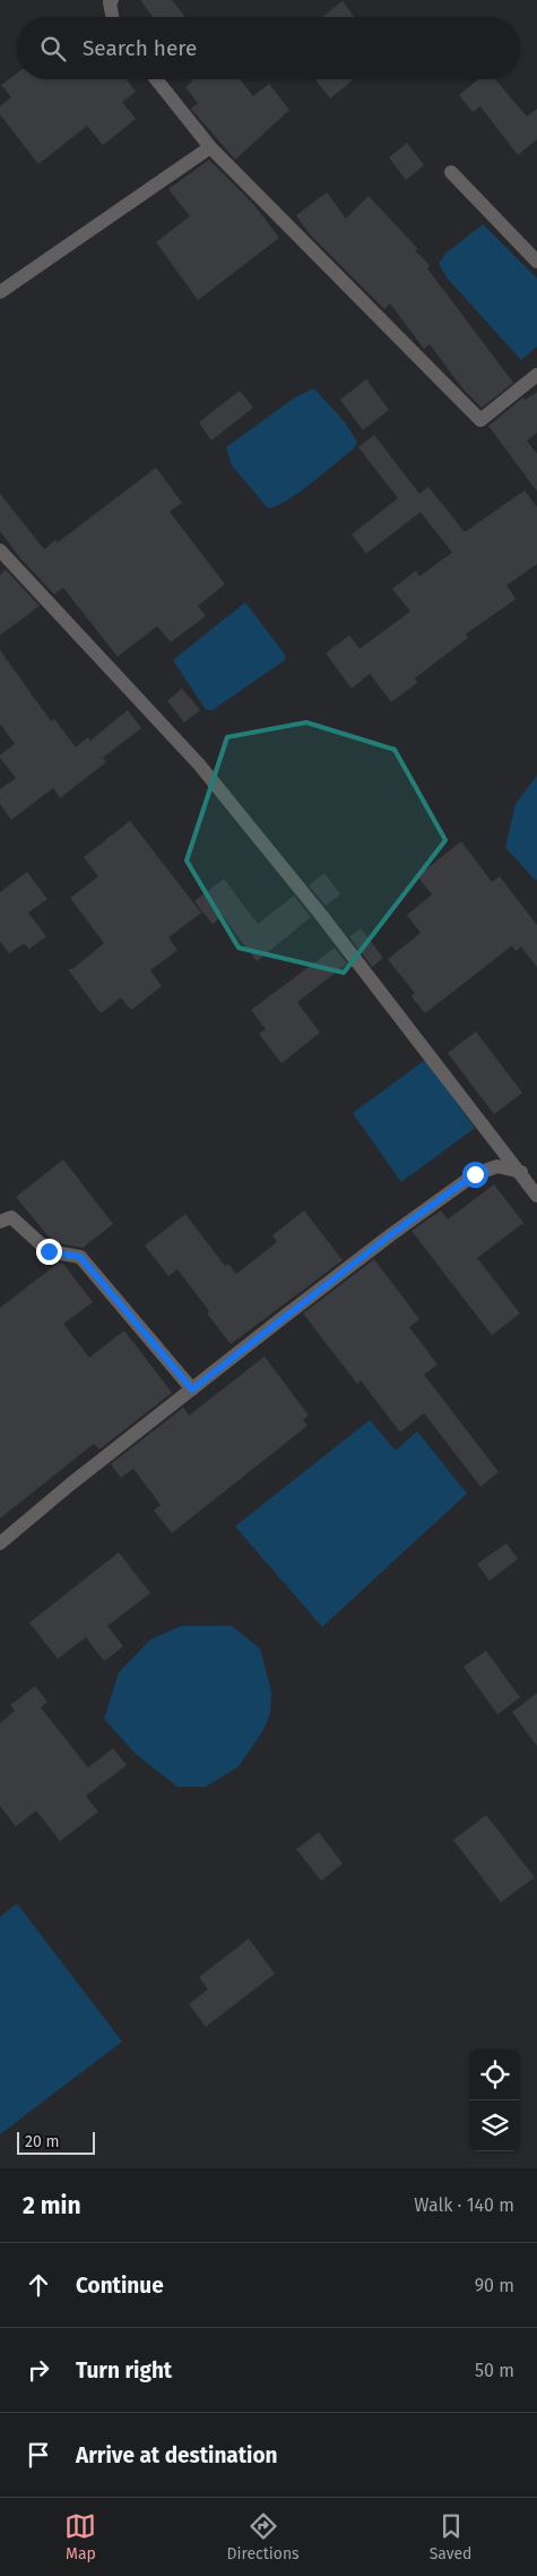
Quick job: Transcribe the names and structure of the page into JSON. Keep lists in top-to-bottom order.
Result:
{
  "scale_bar": "20 m",
  "page": {
    "search": "Search here",
    "scale": "20 m",
    "heading": ["2 min", "Walk · 140 m"],
    "list": [
      ["Continue", "90 m"],
      ["Turn right", "50 m"],
      "Arrive at destination"
    ],
    "nav": ["Map", "Directions", "Saved"]
  }
}
